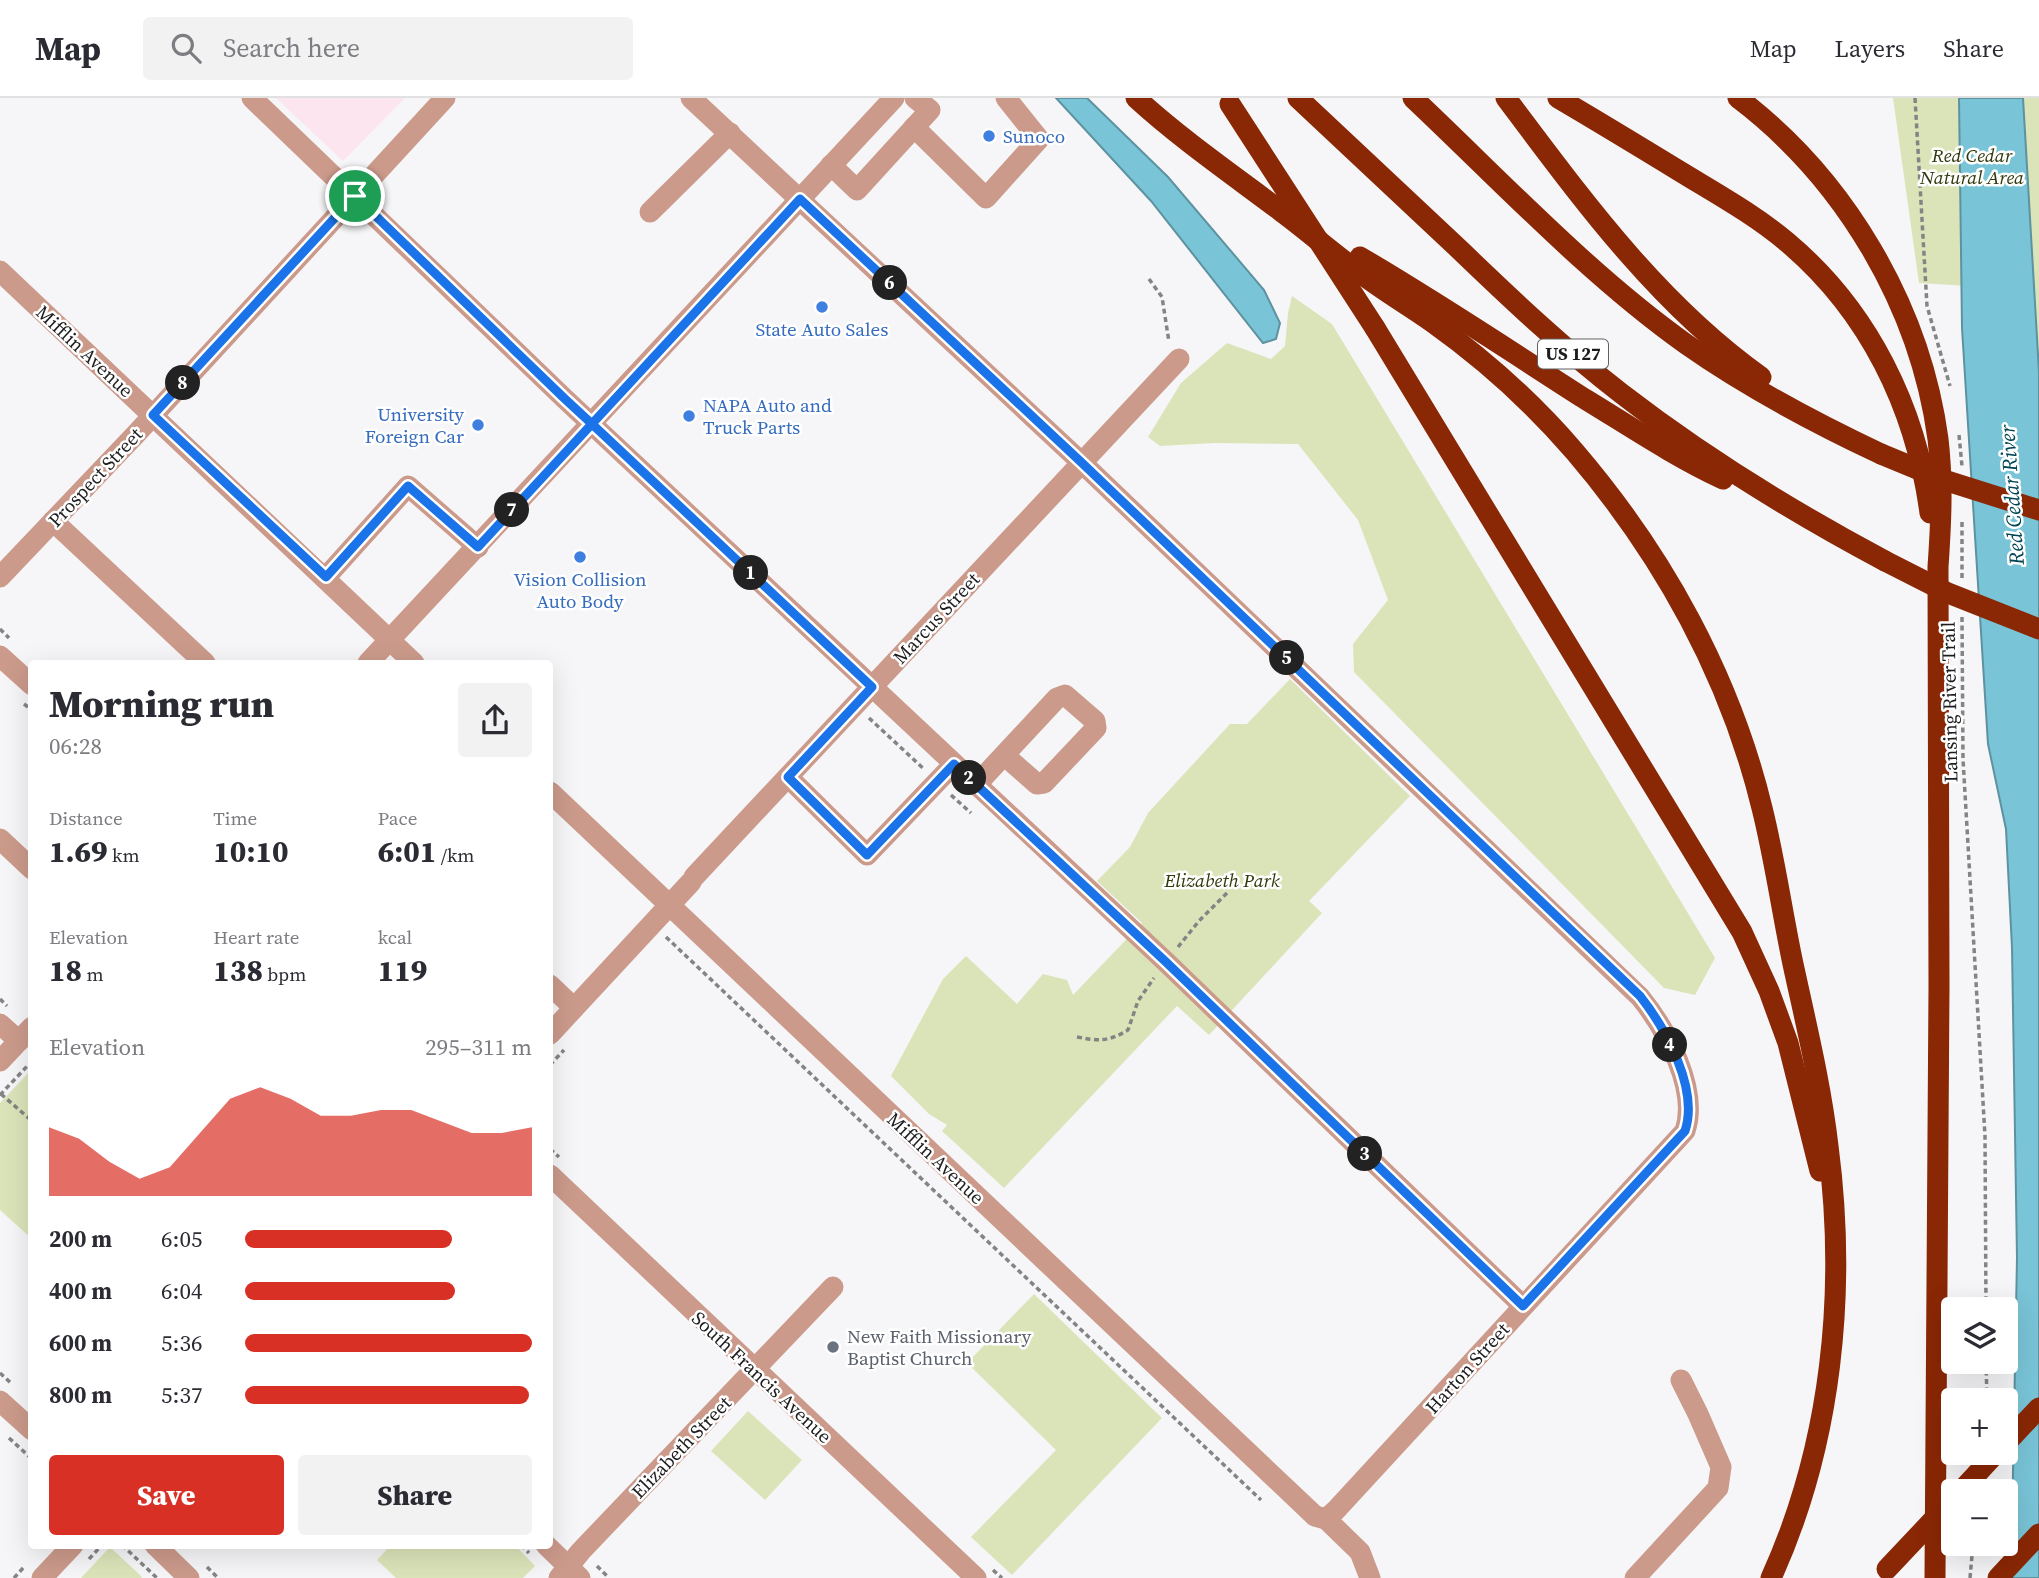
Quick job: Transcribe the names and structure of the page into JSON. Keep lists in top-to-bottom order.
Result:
{
  "streets": {
    "highway": ["US 127"],
    "street": [
      "Mifflin Avenue",
      "Prospect Street",
      "Marcus Street",
      "Harton Street",
      "South Francis Avenue",
      "Elizabeth Street"
    ],
    "path": ["Lansing River Trail"]
  },
  "crossings": [
    ["Mifflin Avenue", "Prospect Street"],
    ["Mifflin Avenue", "Marcus Street"],
    ["Mifflin Avenue", "Harton Street"],
    ["Marcus Street", "Harton Street"],
    ["South Francis Avenue", "Elizabeth Street"]
  ],
  "water": ["Red Cedar River"],
  "parks": ["Red Cedar Natural Area", "Elizabeth Park"],
  "places": [
    "Sunoco",
    "State Auto Sales",
    "NAPA Auto and Truck Parts",
    "University Foreign Car",
    "Vision Collision Auto Body",
    "New Faith Missionary Baptist Church"
  ],
  "page": {
    "header": "Map",
    "search": "Search here",
    "nav": ["Map", "Layers", "Share"],
    "pins": [
      "6",
      "8",
      "7",
      "1",
      "5",
      "2",
      "4",
      "3"
    ],
    "heading": ["Morning run", "06:28"],
    "stats": [
      ["Distance", "1.69 km"],
      ["Time", "10:10"],
      ["Pace", "6:01 /km"],
      ["Elevation", "18 m"],
      ["Heart rate", "138 bpm"],
      ["kcal", "119"]
    ],
    "chart": ["Elevation", "295–311 m"],
    "list": [
      {
        "name": "200 m",
        "note": "6:05"
      },
      {
        "name": "400 m",
        "note": "6:04"
      },
      {
        "name": "600 m",
        "note": "5:36"
      },
      {
        "name": "800 m",
        "note": "5:37"
      }
    ],
    "map_buttons": ["+", "−"],
    "buttons": ["Save", "Share"]
  }
}
